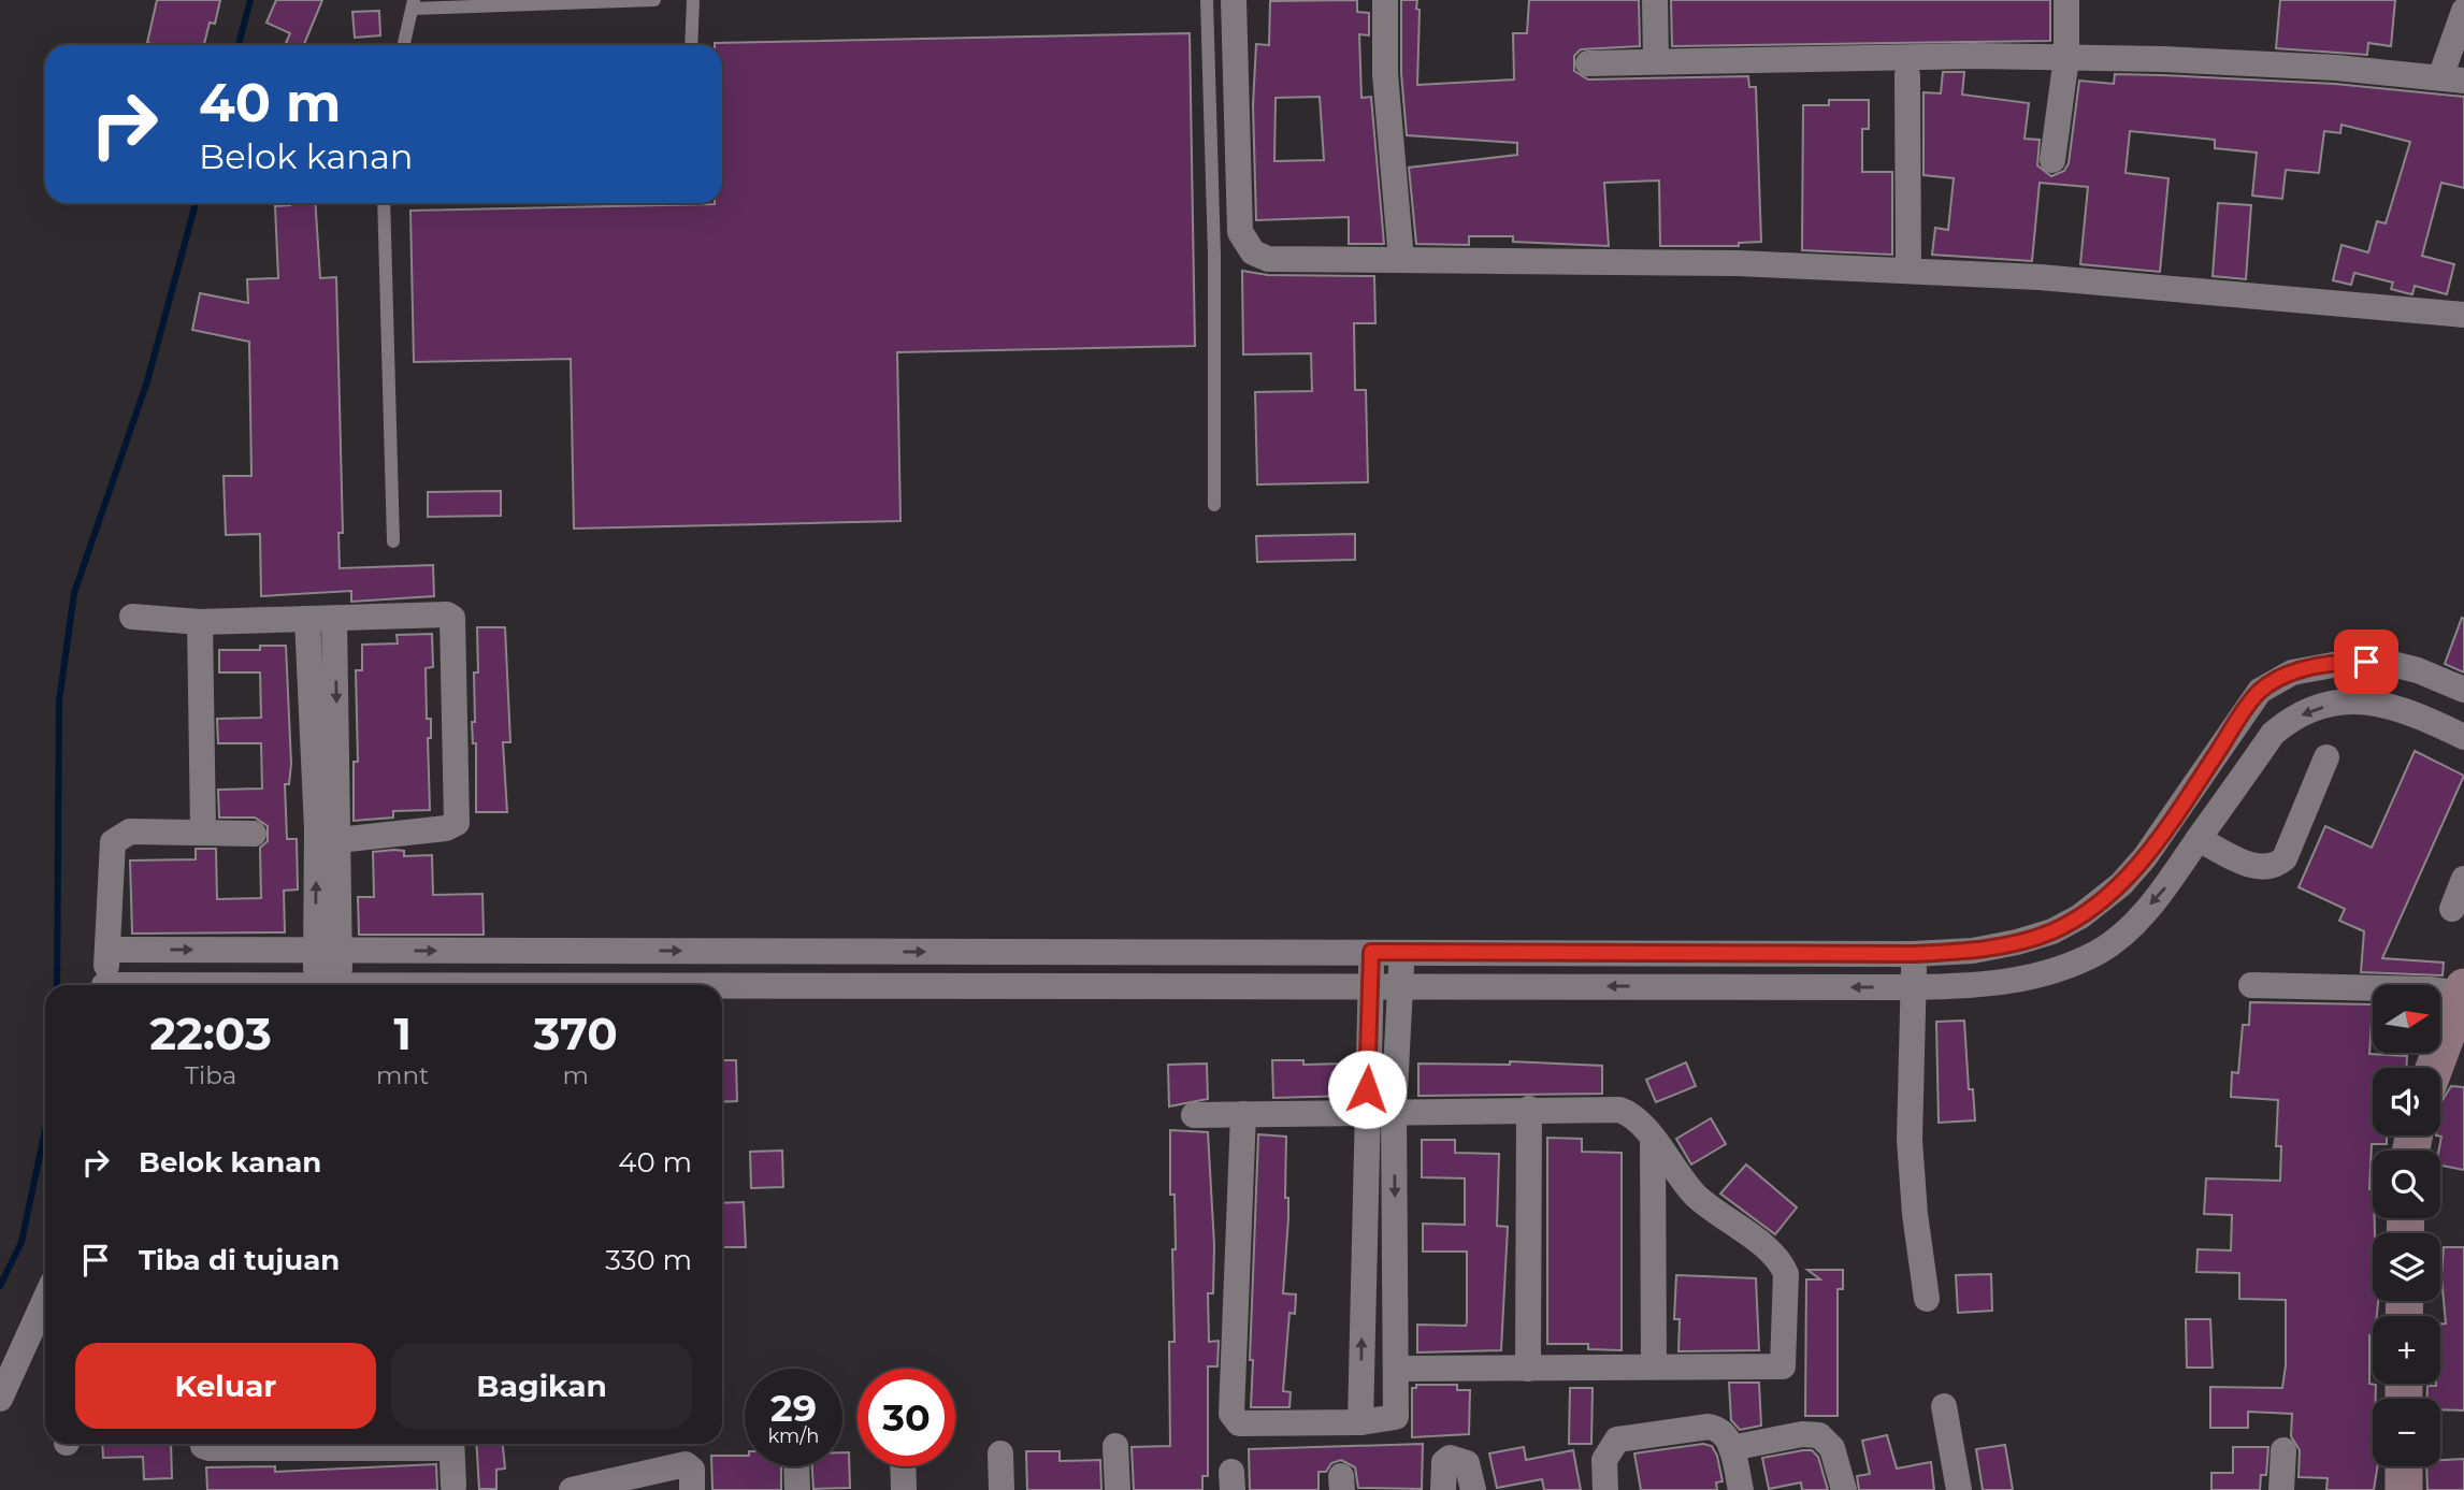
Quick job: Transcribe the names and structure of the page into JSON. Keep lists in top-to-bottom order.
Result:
{
  "north": "right",
  "page": {
    "turn": ["40 m", "Belok kanan"],
    "map_buttons": ["+", "−"],
    "eta": [
      "22:03",
      "Tiba",
      "1",
      "mnt",
      "370",
      "m"
    ],
    "list": [
      {
        "name": "Belok kanan",
        "value": "40 m"
      },
      {
        "name": "Tiba di tujuan",
        "value": "330 m"
      }
    ],
    "buttons": ["Keluar", "Bagikan"],
    "speed": "29 km/h",
    "limit": "30"
  }
}
